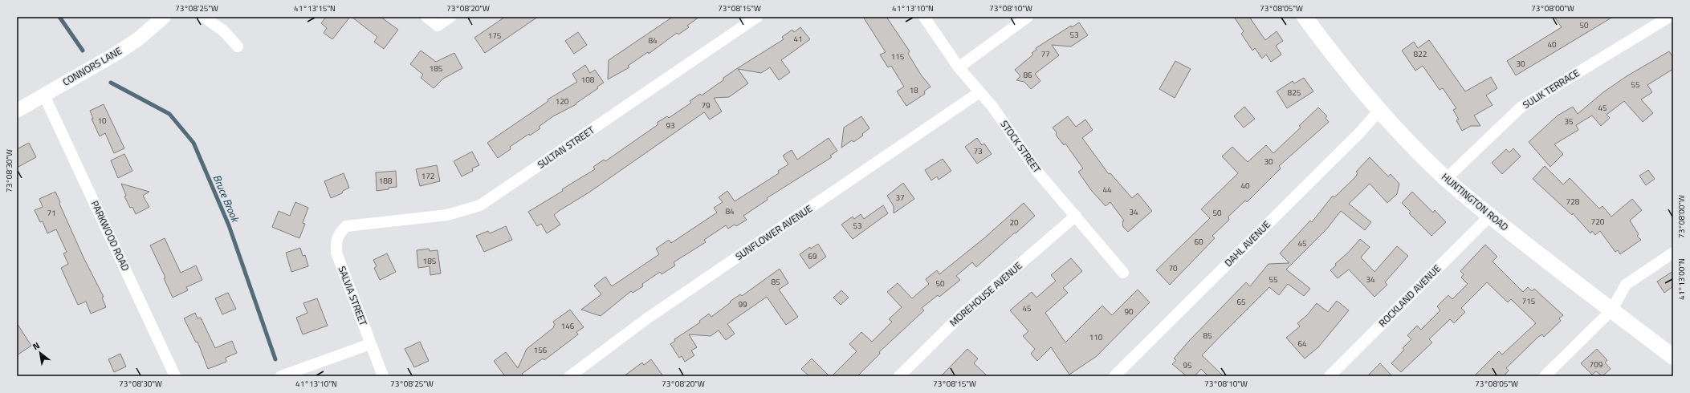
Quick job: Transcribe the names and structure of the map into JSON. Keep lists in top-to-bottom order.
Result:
{
  "streets": {
    "main road": ["HUNTINGTON ROAD"],
    "street": [
      "CONNORS LANE",
      "SULIK TERRACE",
      "STOCK STREET",
      "SULTAN STREET",
      "SUNFLOWER AVENUE",
      "PARKWOOD ROAD",
      "DAHL AVENUE",
      "MOREHOUSE AVENUE",
      "SALVIA STREET",
      "ROCKLAND AVENUE"
    ]
  },
  "crossings": [
    ["CONNORS LANE", "PARKWOOD ROAD"],
    ["SULIK TERRACE", "HUNTINGTON ROAD"],
    ["STOCK STREET", "SUNFLOWER AVENUE"],
    ["STOCK STREET", "MOREHOUSE AVENUE"],
    ["SULTAN STREET", "SALVIA STREET"],
    ["HUNTINGTON ROAD", "DAHL AVENUE"],
    ["HUNTINGTON ROAD", "ROCKLAND AVENUE"]
  ],
  "water": ["Bruce Brook"],
  "house_numbers": [
    "50",
    "53",
    "175",
    "41",
    "84",
    "40",
    "77",
    "822",
    "115",
    "30",
    "185",
    "86",
    "108",
    "55",
    "18",
    "825",
    "120",
    "79",
    "45",
    "10",
    "35",
    "93",
    "73",
    "30",
    "172",
    "188",
    "40",
    "44",
    "37",
    "728",
    "84",
    "34",
    "71",
    "50",
    "720",
    "20",
    "53",
    "60",
    "45",
    "69",
    "185",
    "70",
    "55",
    "34",
    "85",
    "50",
    "715",
    "65",
    "99",
    "45",
    "90",
    "146",
    "85",
    "110",
    "64",
    "156",
    "709",
    "95"
  ],
  "north": "top left",
  "coordinates": [
    "73°08'25\"W",
    "41°13'15\"N",
    "73°08'20\"W",
    "73°08'15\"W",
    "41°13'10\"N",
    "73°08'10\"W",
    "73°08'05\"W",
    "73°08'00\"W",
    "73°08'30\"W",
    "41°13'00\"N"
  ]
}
